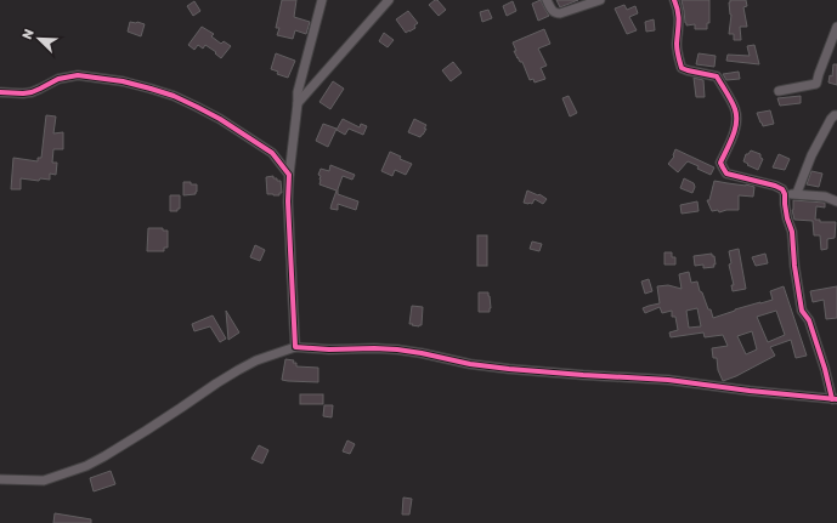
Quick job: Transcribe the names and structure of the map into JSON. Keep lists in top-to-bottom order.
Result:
{
  "north": "top left"
}
